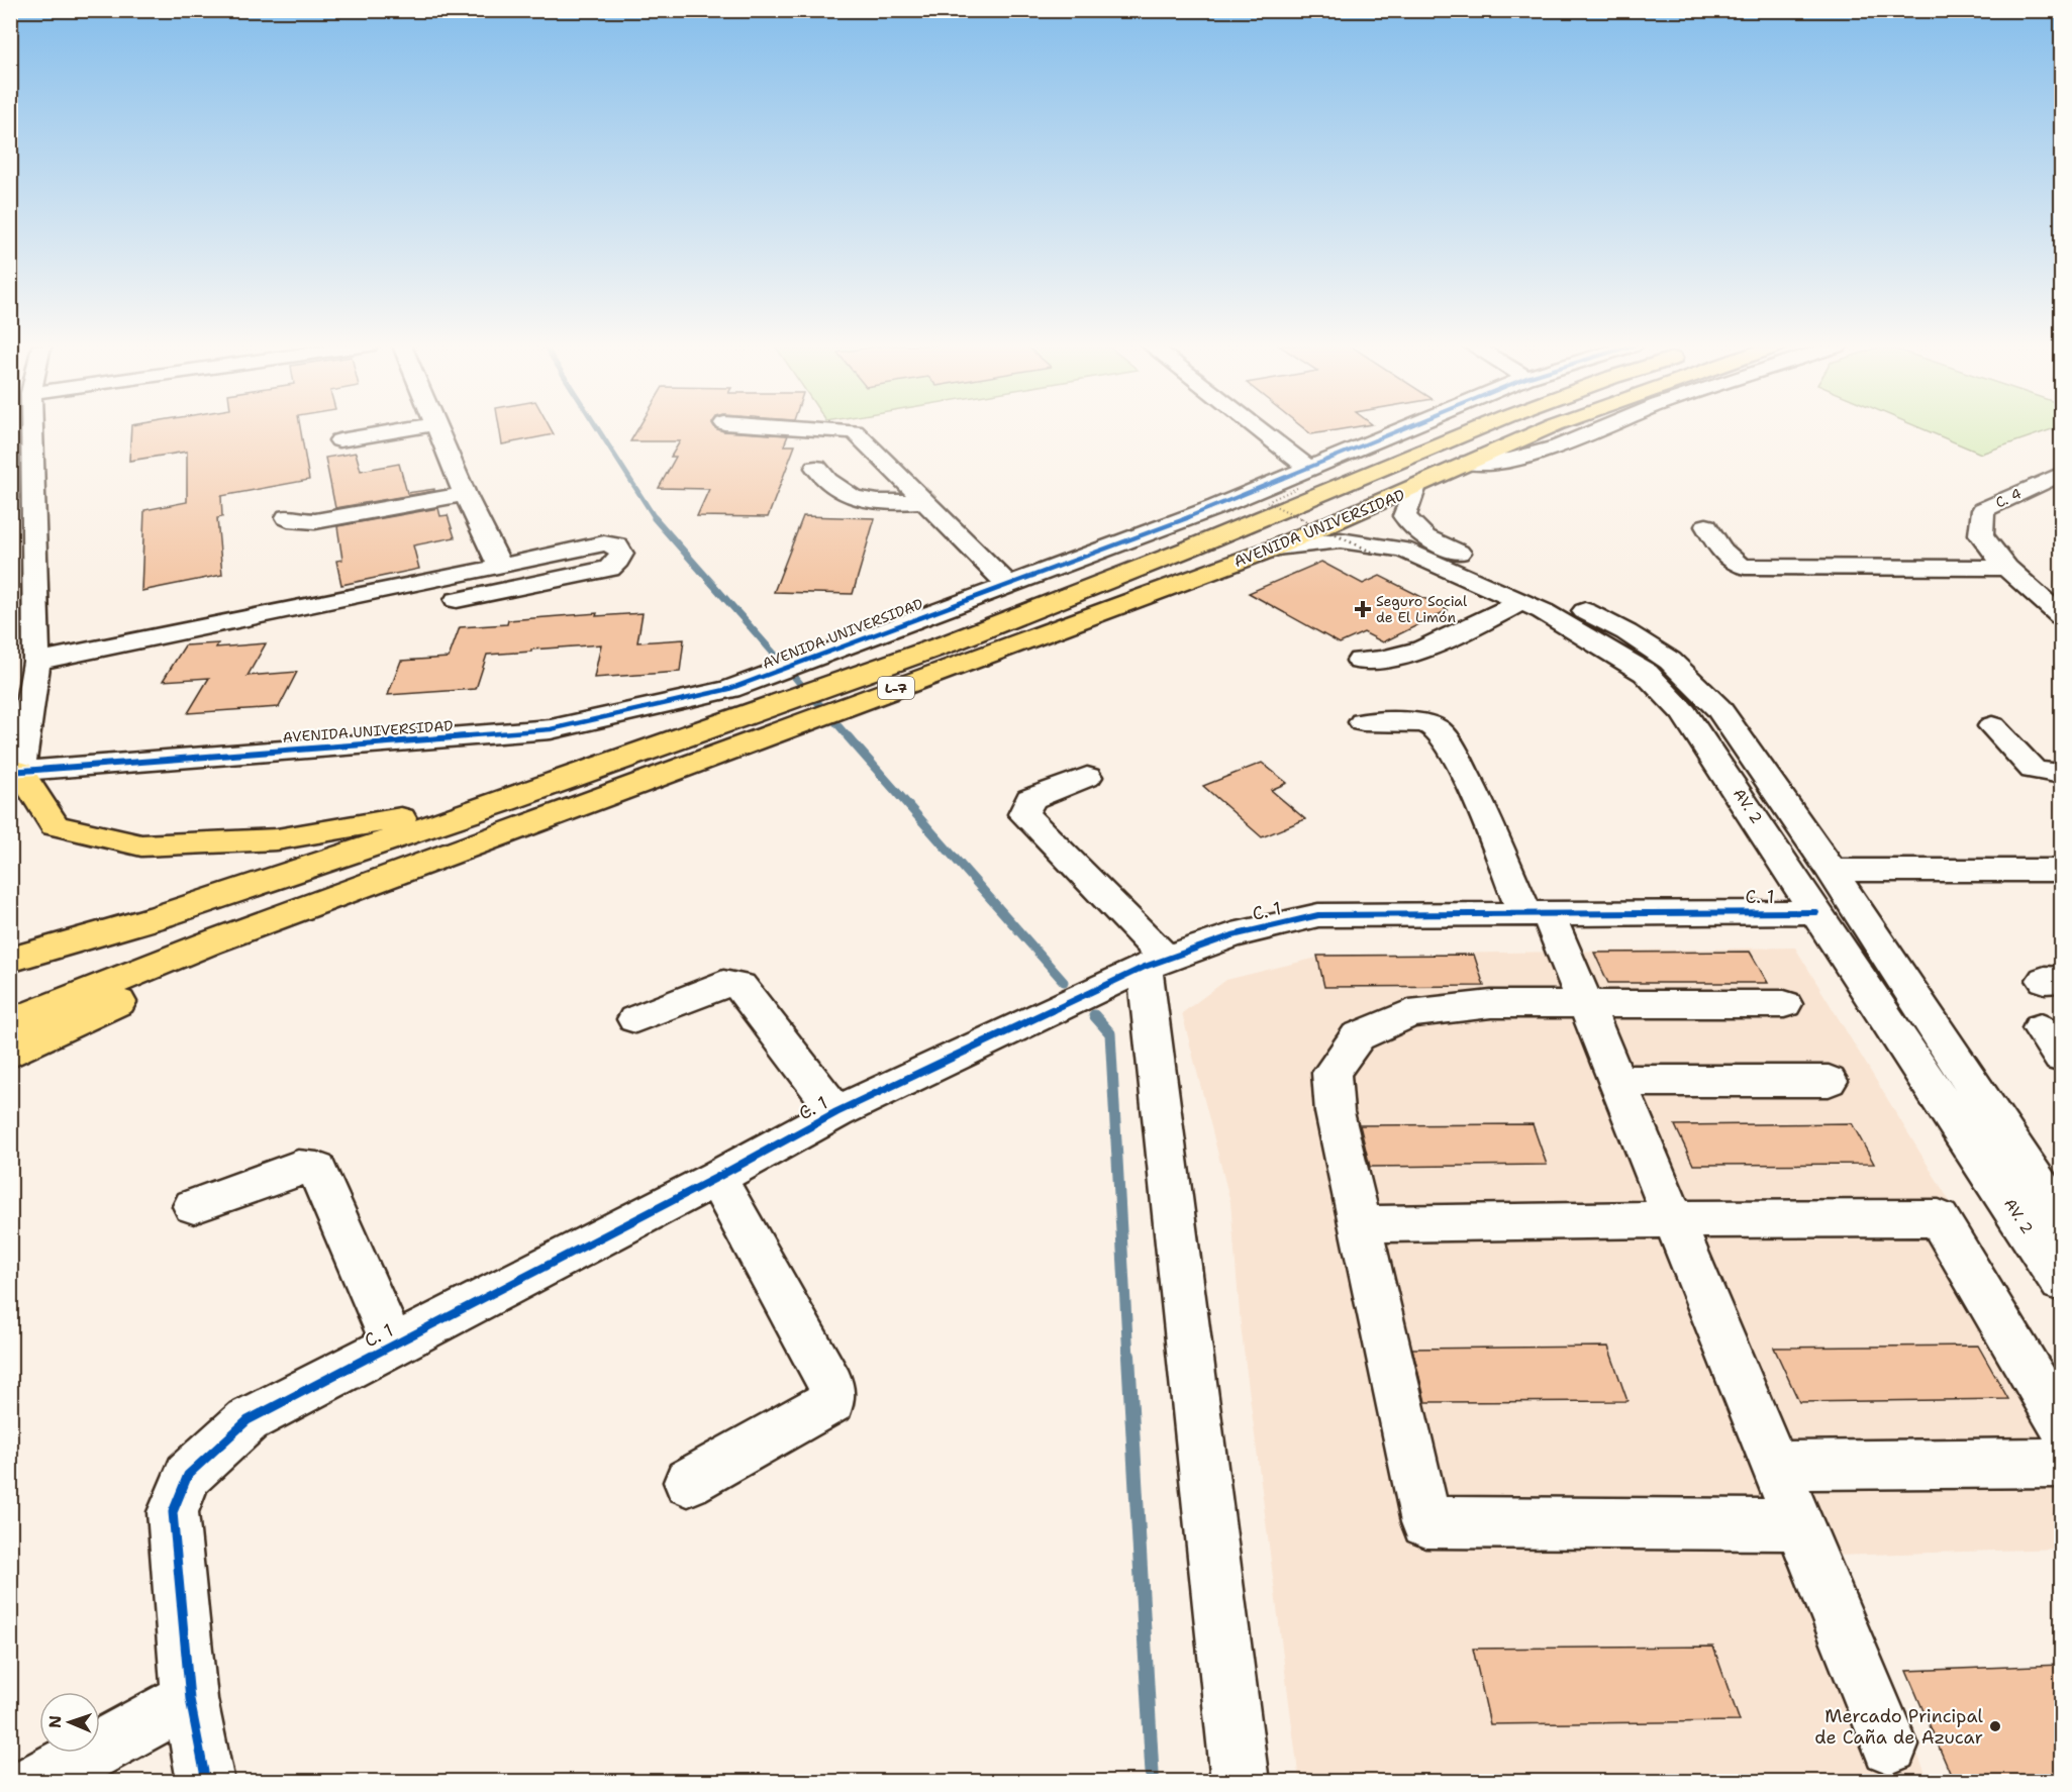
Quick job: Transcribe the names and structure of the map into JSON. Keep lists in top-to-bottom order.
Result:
{
  "streets": {
    "main road": ["AVENIDA UNIVERSIDAD", "L-7"],
    "street": ["C. 4", "AV. 2", "C. 1"]
  },
  "crossings": [
    ["AVENIDA UNIVERSIDAD", "AV. 2"],
    ["AV. 2", "C. 1"]
  ],
  "places": {
    "health": ["Seguro Social de El Limón"],
    "other": ["Mercado Principal de Caña de Azucar"]
  },
  "north": "left"
}
